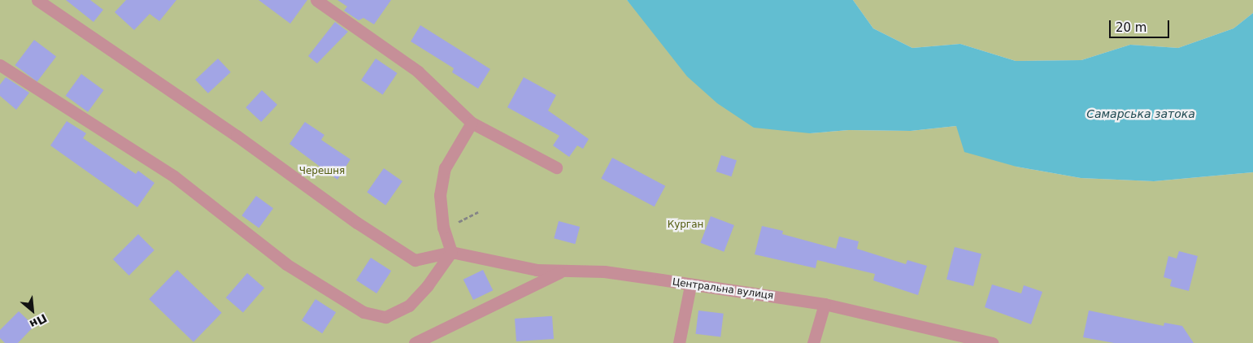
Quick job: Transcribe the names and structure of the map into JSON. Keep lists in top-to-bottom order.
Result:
{
  "streets": {
    "street": ["Центральна вулиця"]
  },
  "water": ["Самарська затока"],
  "parks": ["Черешня", "Курган"],
  "scale_bar": "20 m",
  "north": "bottom right"
}
